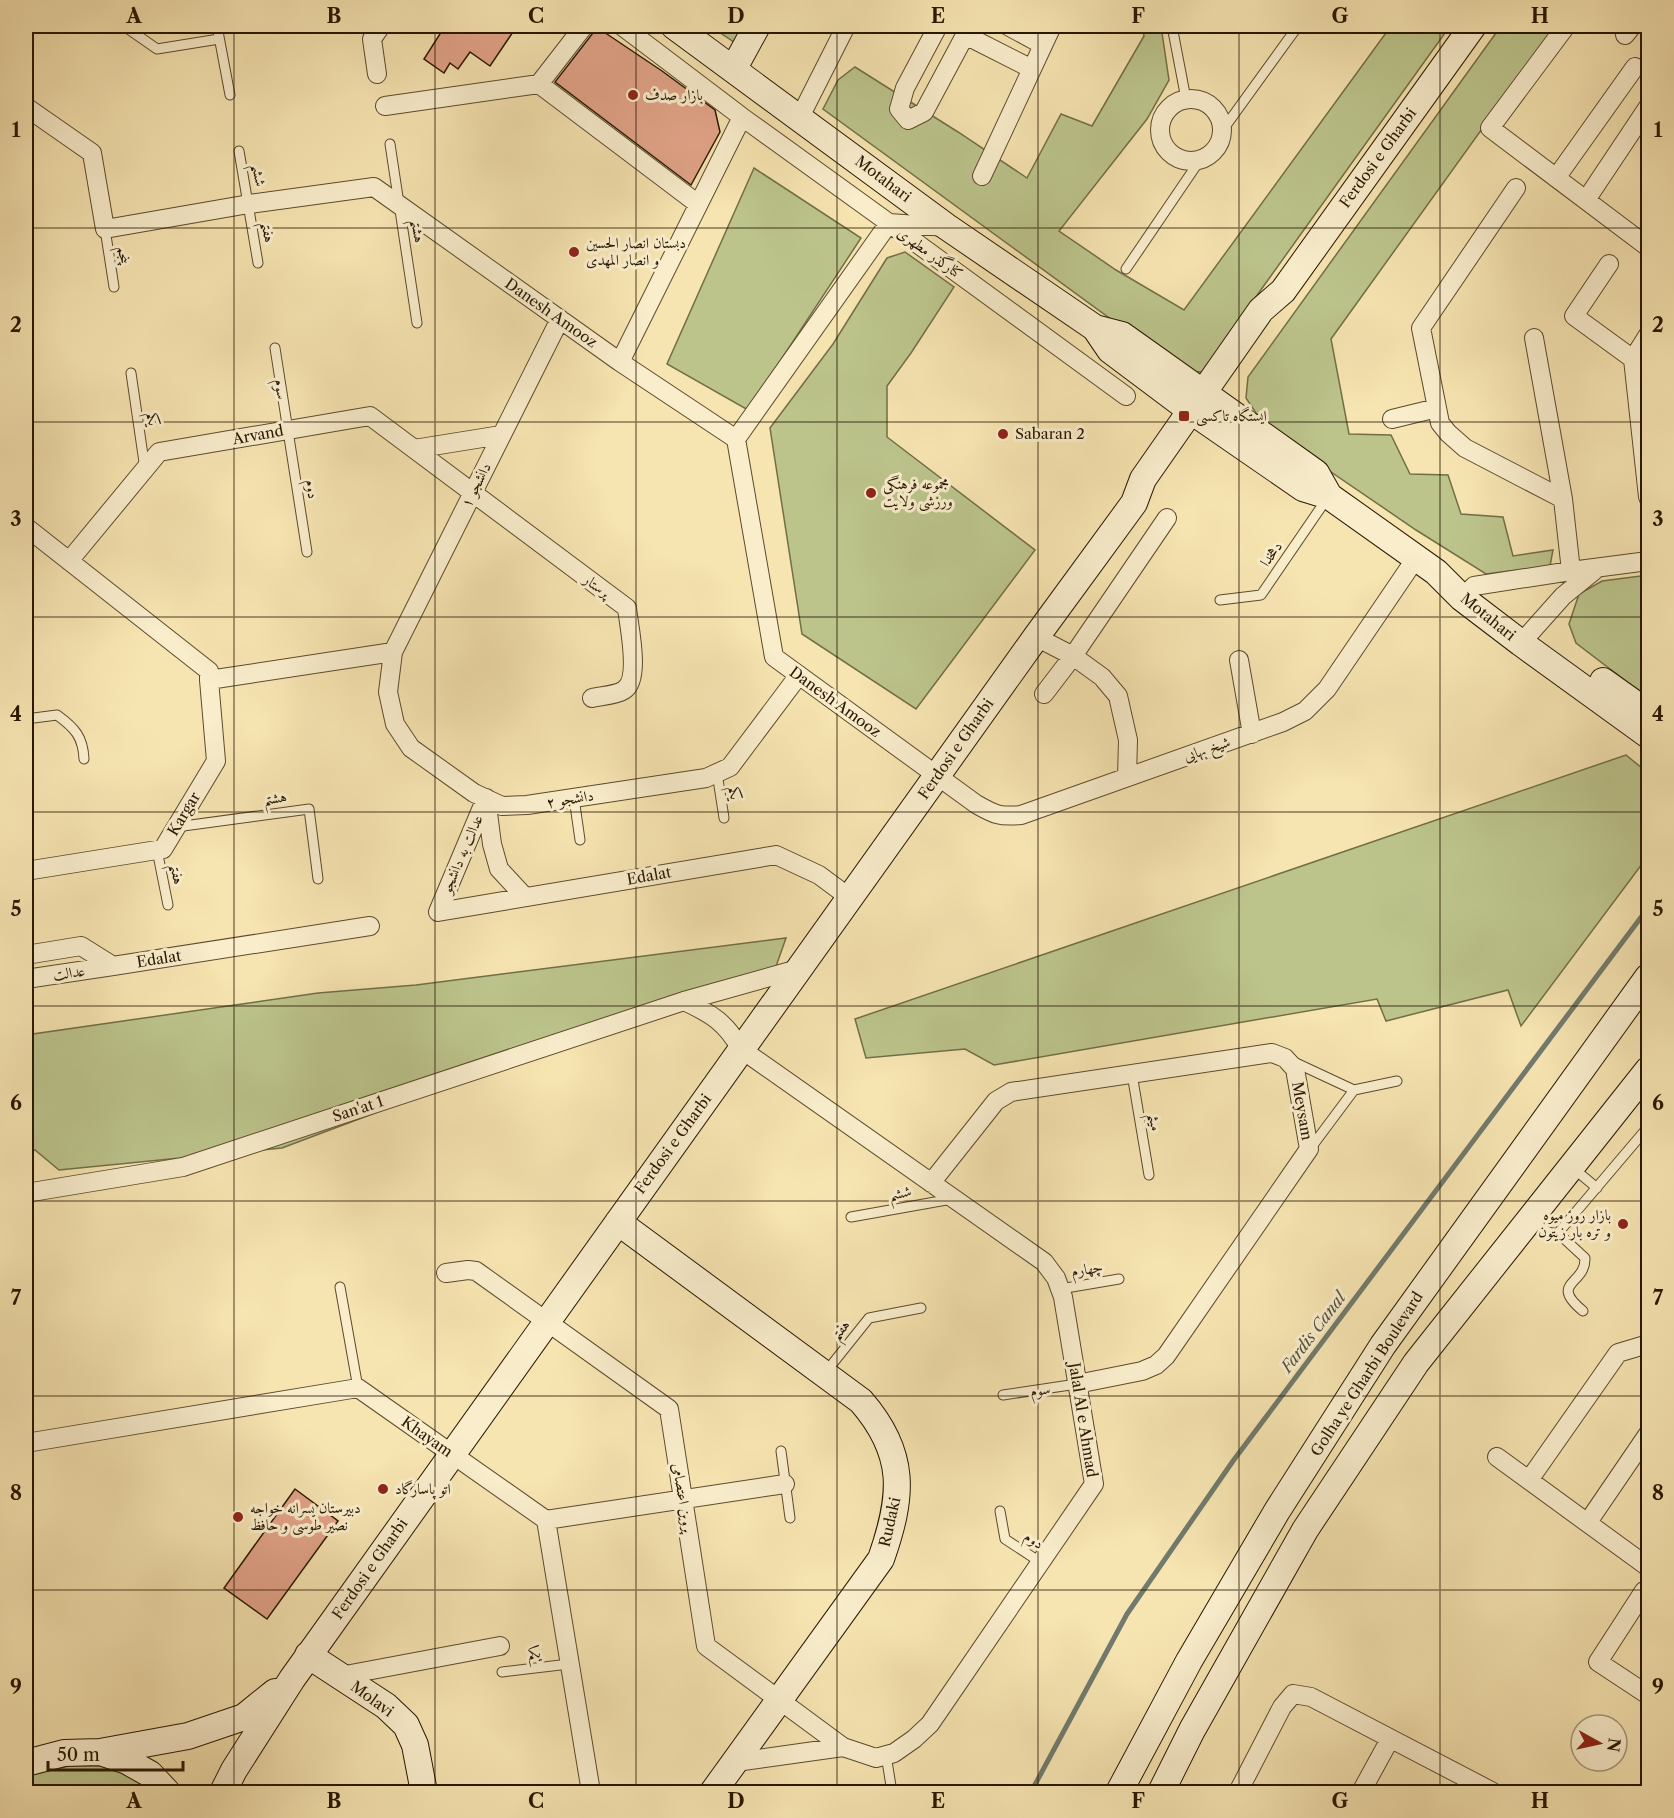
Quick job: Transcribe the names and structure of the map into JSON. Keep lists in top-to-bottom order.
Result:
{
  "streets": {
    "main road": [
      "Ferdosi e Gharbi",
      "Motahari",
      "Golha ye Gharbi Boulevard",
      "Rudaki",
      "Molavi"
    ],
    "street": [
      "کنارگذر مطهری",
      "Danesh Amooz",
      "Arvand",
      "دانشجو ۱",
      "پرستار",
      "شیخ بهایی",
      "دانشجو ۲",
      "Kargar",
      "عدالت به دانشجو",
      "Edalat",
      "عدالت",
      "San'at 1",
      "Meysam",
      "Jalal Al e Ahmad",
      "Khayam",
      "پروین اعتصامی"
    ],
    "lane": [
      "ششم",
      "هشتم",
      "هفتم",
      "پنجم",
      "سوم",
      "یکم",
      "دوم",
      "دهخدا",
      "میثم",
      "چهارم"
    ]
  },
  "crossings": [
    ["Ferdosi e Gharbi", "Motahari"],
    ["Ferdosi e Gharbi", "Danesh Amooz"],
    ["Ferdosi e Gharbi", "شیخ بهایی"],
    ["Ferdosi e Gharbi", "Edalat"],
    ["Ferdosi e Gharbi", "San'at 1"],
    ["Ferdosi e Gharbi", "Jalal Al e Ahmad"],
    ["Ferdosi e Gharbi", "Khayam"],
    ["Ferdosi e Gharbi", "پروین اعتصامی"],
    ["Ferdosi e Gharbi", "Rudaki"],
    ["Ferdosi e Gharbi", "Molavi"],
    ["ششم", "هفتم"],
    ["ششم", "Danesh Amooz"],
    ["ششم", "Jalal Al e Ahmad"],
    ["Motahari", "دهخدا"],
    ["Motahari", "شیخ بهایی"],
    ["هشتم", "Danesh Amooz"],
    ["هشتم", "Kargar"],
    ["هفتم", "Danesh Amooz"],
    ["هفتم", "Kargar"],
    ["هفتم", "Rudaki"],
    ["کنارگذر مطهری", "Danesh Amooz"],
    ["پنجم", "Danesh Amooz"],
    ["Danesh Amooz", "دانشجو ۱"],
    ["Danesh Amooz", "شیخ بهایی"],
    ["Danesh Amooz", "دانشجو ۲"],
    ["سوم", "Arvand"],
    ["سوم", "دوم"],
    ["سوم", "Meysam"],
    ["سوم", "Jalal Al e Ahmad"],
    ["یکم", "Arvand"],
    ["یکم", "دانشجو ۲"],
    ["Arvand", "دانشجو ۱"],
    ["Arvand", "دوم"],
    ["Arvand", "پرستار"],
    ["دانشجو ۱", "پرستار"],
    ["دانشجو ۱", "دانشجو ۲"],
    ["دوم", "Jalal Al e Ahmad"],
    ["دانشجو ۲", "عدالت به دانشجو"],
    ["عدالت به دانشجو", "Edalat"],
    ["Edalat", "عدالت"],
    ["Meysam", "Jalal Al e Ahmad"],
    ["چهارم", "Jalal Al e Ahmad"],
    ["پروین اعتصامی", "Rudaki"]
  ],
  "water": ["Fardis Canal"],
  "places": {
    "other": [
      "بازار صدف",
      "دبستان انصار الحسین و انصار المهدی",
      "Sabaran 2",
      "مجموعه فرهنگی ورزشی ولایت",
      "بازار روز میوه و تره بار زیتون",
      "اتو پاسارگاد",
      "دبیرستان پسرانه خواجه نصیر طوسی و حافظ"
    ],
    "transit": ["ایستگاه تاکسی"]
  },
  "scale_bar": "50 m",
  "north": "right",
  "grid": {
    "columns": [
      "A",
      "B",
      "C",
      "D",
      "E",
      "F",
      "G",
      "H"
    ],
    "rows": [
      "1",
      "2",
      "3",
      "4",
      "5",
      "6",
      "7",
      "8",
      "9"
    ]
  }
}
